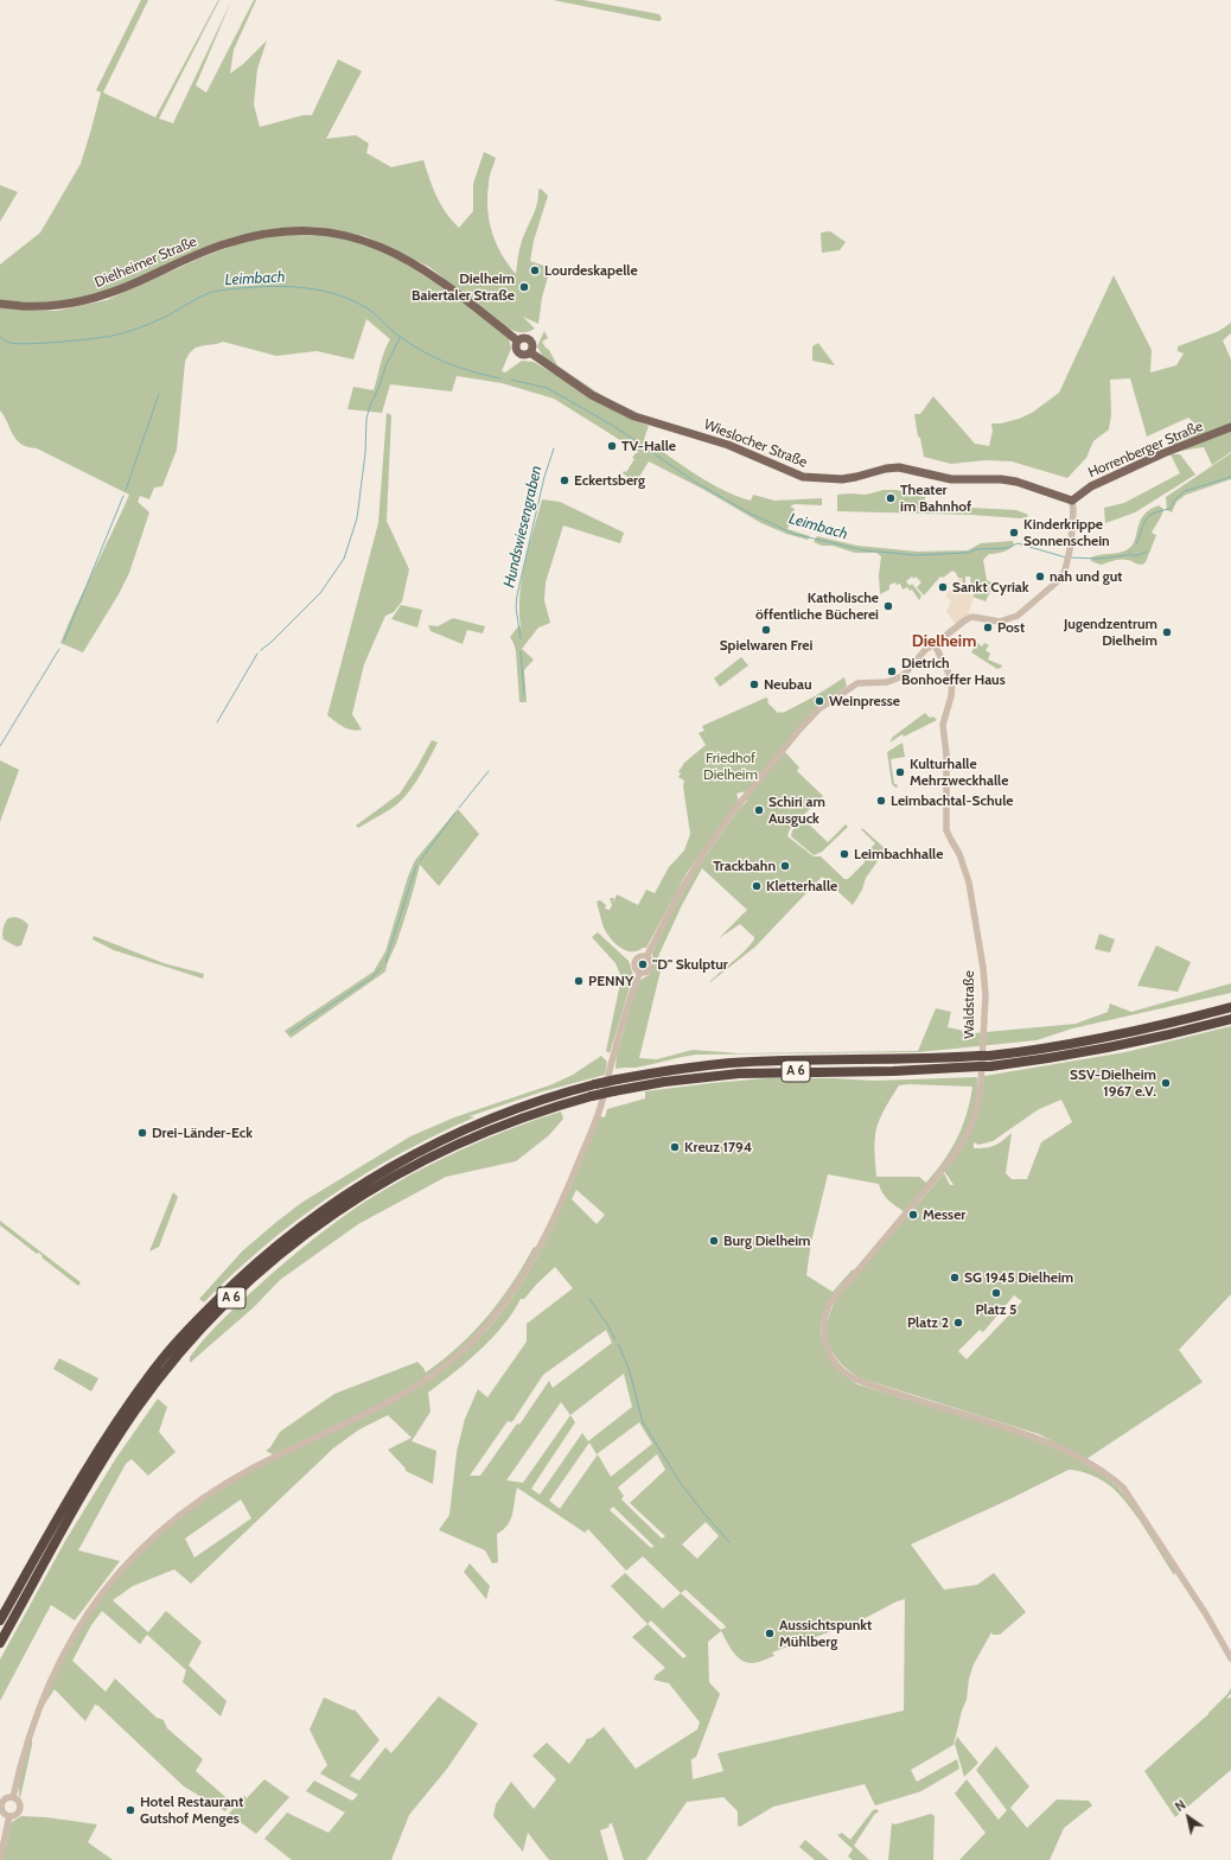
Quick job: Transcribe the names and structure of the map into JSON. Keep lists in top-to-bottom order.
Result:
{
  "streets": {
    "highway": ["A 6"],
    "main road": ["Dielheimer Straße", "Wieslocher Straße", "Horrenberger Straße"],
    "street": ["Waldstraße"]
  },
  "crossings": [
    ["Dielheimer Straße", "Wieslocher Straße"],
    ["Wieslocher Straße", "Horrenberger Straße"]
  ],
  "districts": ["Dielheim"],
  "water": ["Leimbach", "Hundswiesengraben"],
  "parks": ["Friedhof Dielheim"],
  "places": [
    "Lourdeskapelle",
    "Dielheim Baiertaler Straße",
    "TV-Halle",
    "Eckertsberg",
    "Theater im Bahnhof",
    "Kinderkrippe Sonnenschein",
    "nah und gut",
    "Sankt Cyriak",
    "Katholische öffentliche Bücherei",
    "Post",
    "Spielwaren Frei",
    "Jugendzentrum Dielheim",
    "Dietrich Bonhoeffer Haus",
    "Neubau",
    "Weinpresse",
    "Kulturhalle Mehrzweckhalle",
    "Leimbachtal-Schule",
    "Schiri am Ausguck",
    "Leimbachhalle",
    "Trackbahn",
    "Kletterhalle",
    "\"D\" Skulptur",
    "PENNY",
    "SSV-Dielheim 1967 e.V.",
    "Drei-Länder-Eck",
    "Kreuz 1794",
    "Messer",
    "Burg Dielheim",
    "SG 1945 Dielheim",
    "Platz 5",
    "Platz 2",
    "Aussichtspunkt Mühlberg",
    "Hotel Restaurant Gutshof Menges"
  ],
  "north": "top left"
}
